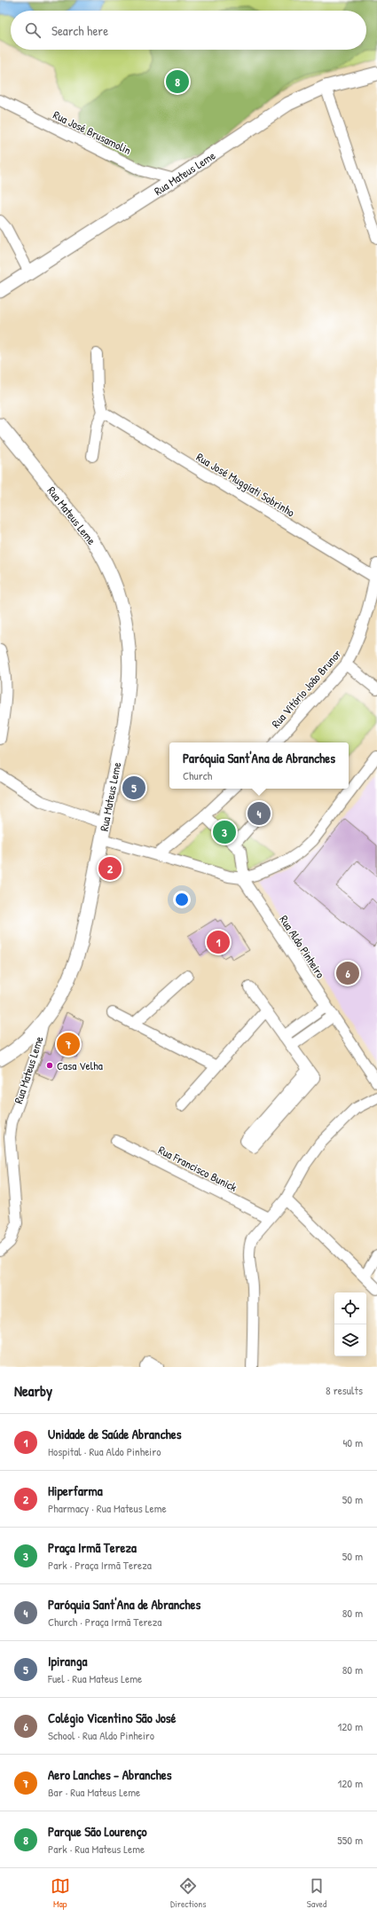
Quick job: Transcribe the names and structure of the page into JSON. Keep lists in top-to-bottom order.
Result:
{
  "streets": {
    "main road": ["Rua Mateus Leme"],
    "street": [
      "Rua José Brusamolin",
      "Rua José Muggiati Sobrinho",
      "Rua Vitório João Brunor",
      "Rua Aldo Pinheiro",
      "Rua Francisco Bunick"
    ]
  },
  "crossings": [
    ["Rua José Brusamolin", "Rua Mateus Leme"],
    ["Rua José Muggiati Sobrinho", "Rua Vitório João Brunor"]
  ],
  "places": ["Casa Velha"],
  "page": {
    "search": "Search here",
    "pins": [
      "8",
      "5",
      "4",
      "3",
      "2",
      "1",
      "6",
      "7"
    ],
    "popup": ["Paróquia Sant'Ana de Abranches", "Church"],
    "heading": ["Nearby", "8 results"],
    "list": [
      {
        "mark": "1",
        "name": "Unidade de Saúde Abranches",
        "note": "Hospital · Rua Aldo Pinheiro",
        "value": "40 m"
      },
      {
        "mark": "2",
        "name": "Hiperfarma",
        "note": "Pharmacy · Rua Mateus Leme",
        "value": "50 m"
      },
      {
        "mark": "3",
        "name": "Praça Irmã Tereza",
        "note": "Park · Praça Irmã Tereza",
        "value": "50 m"
      },
      {
        "mark": "4",
        "name": "Paróquia Sant'Ana de Abranches",
        "note": "Church · Praça Irmã Tereza",
        "value": "80 m"
      },
      {
        "mark": "5",
        "name": "Ipiranga",
        "note": "Fuel · Rua Mateus Leme",
        "value": "80 m"
      },
      {
        "mark": "6",
        "name": "Colégio Vicentino São José",
        "note": "School · Rua Aldo Pinheiro",
        "value": "120 m"
      },
      {
        "mark": "7",
        "name": "Aero Lanches - Abranches",
        "note": "Bar · Rua Mateus Leme",
        "value": "120 m"
      },
      {
        "mark": "8",
        "name": "Parque São Lourenço",
        "note": "Park · Rua Mateus Leme",
        "value": "550 m"
      }
    ],
    "nav": ["Map", "Directions", "Saved"]
  }
}
